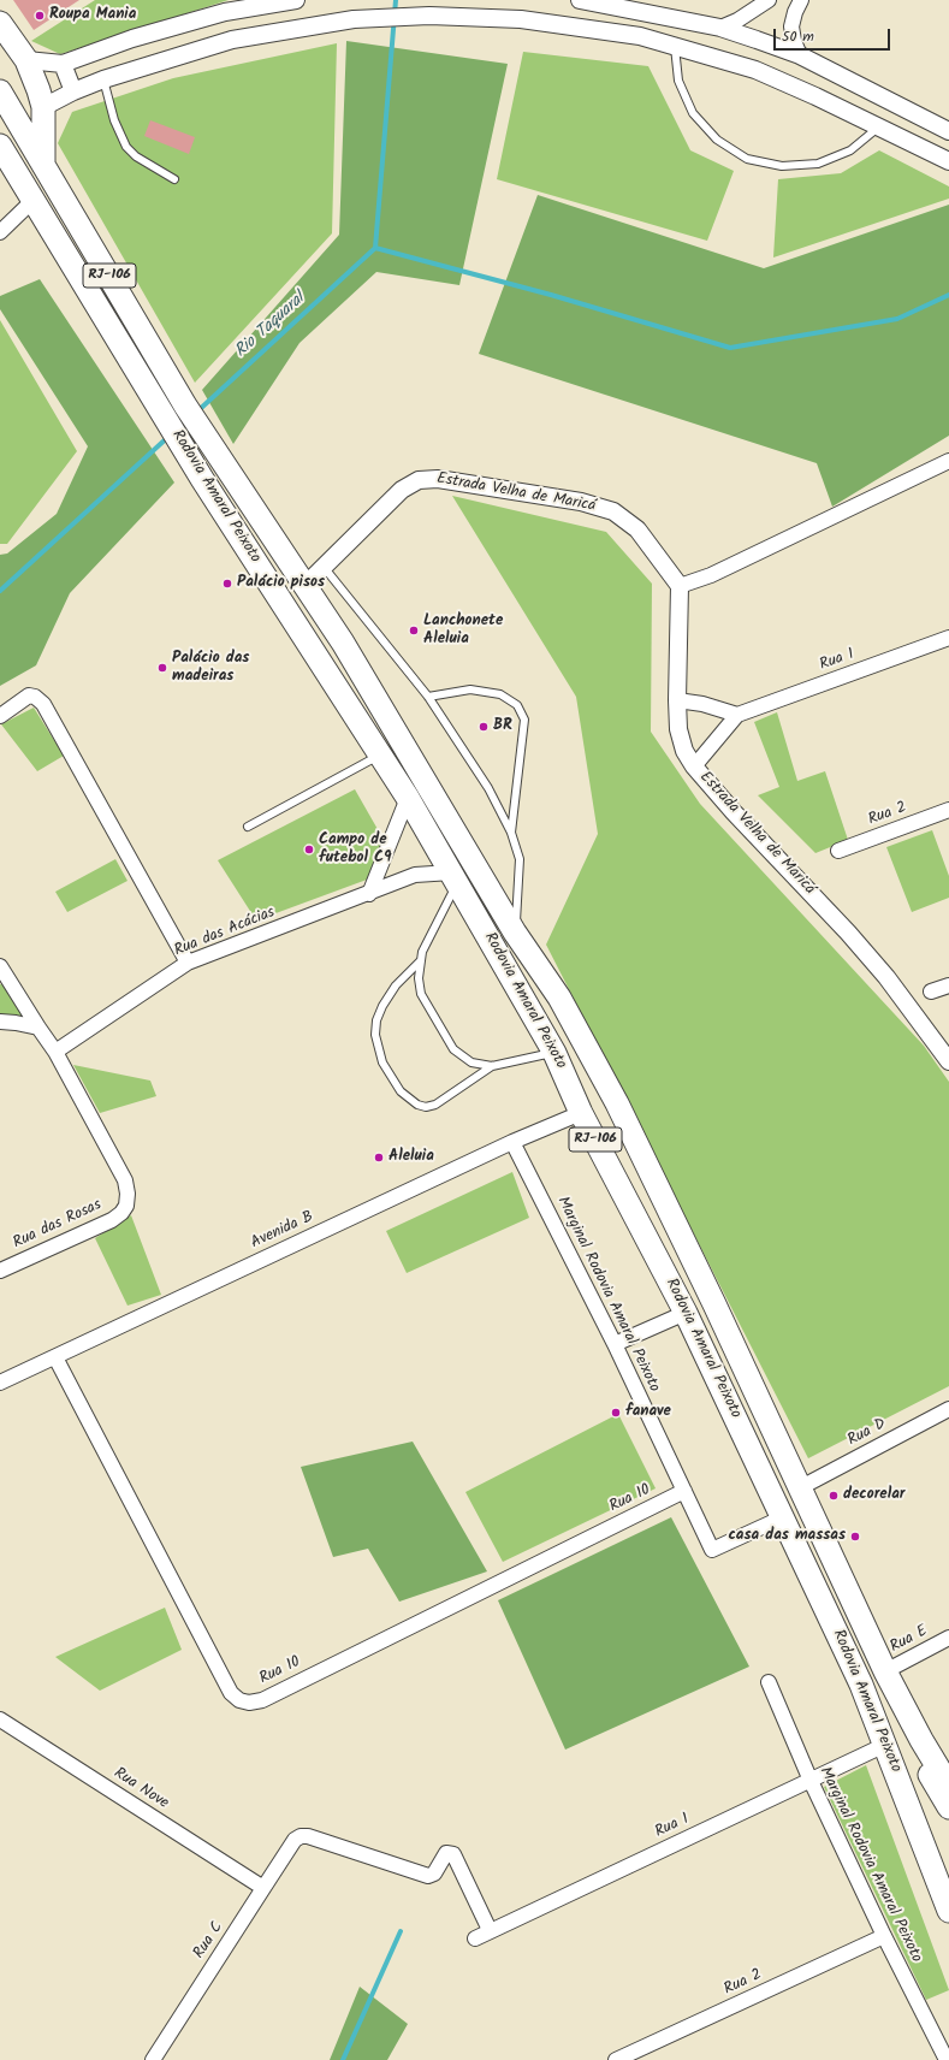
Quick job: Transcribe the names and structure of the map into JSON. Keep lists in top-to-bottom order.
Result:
{
  "streets": {
    "highway": ["RJ-106", "Rodovia Amaral Peixoto"],
    "street": [
      "Estrada Velha de Maricá",
      "Rua 1",
      "Rua 2",
      "Rua das Acácias",
      "Rua das Rosas",
      "Avenida B",
      "Marginal Rodovia Amaral Peixoto",
      "Rua D",
      "Rua 10",
      "Rua E",
      "Rua Nove",
      "Rua C"
    ]
  },
  "crossings": [
    ["Estrada Velha de Maricá", "Rodovia Amaral Peixoto"],
    ["Rodovia Amaral Peixoto", "Rua 1"],
    ["Rodovia Amaral Peixoto", "Rua das Acácias"],
    ["Rodovia Amaral Peixoto", "Avenida B"],
    ["Rodovia Amaral Peixoto", "Marginal Rodovia Amaral Peixoto"],
    ["Rodovia Amaral Peixoto", "Rua D"],
    ["Rodovia Amaral Peixoto", "Rua E"],
    ["Rua 1", "Marginal Rodovia Amaral Peixoto"],
    ["Rua 1", "Rua C"],
    ["Rua 2", "Marginal Rodovia Amaral Peixoto"],
    ["Rua das Acácias", "Rua das Rosas"],
    ["Avenida B", "Marginal Rodovia Amaral Peixoto"],
    ["Avenida B", "Rua 10"],
    ["Marginal Rodovia Amaral Peixoto", "Rua 10"],
    ["Rua Nove", "Rua C"]
  ],
  "water": ["Rio Taquaral"],
  "places": [
    "Roupa Mania",
    "Palácio pisos",
    "Lanchonete Aleluia",
    "Palácio das madeiras",
    "BR",
    "Campo de futebol C9",
    "Aleluia",
    "fanave",
    "decorelar",
    "casa das massas"
  ],
  "scale_bar": "50 m"
}
